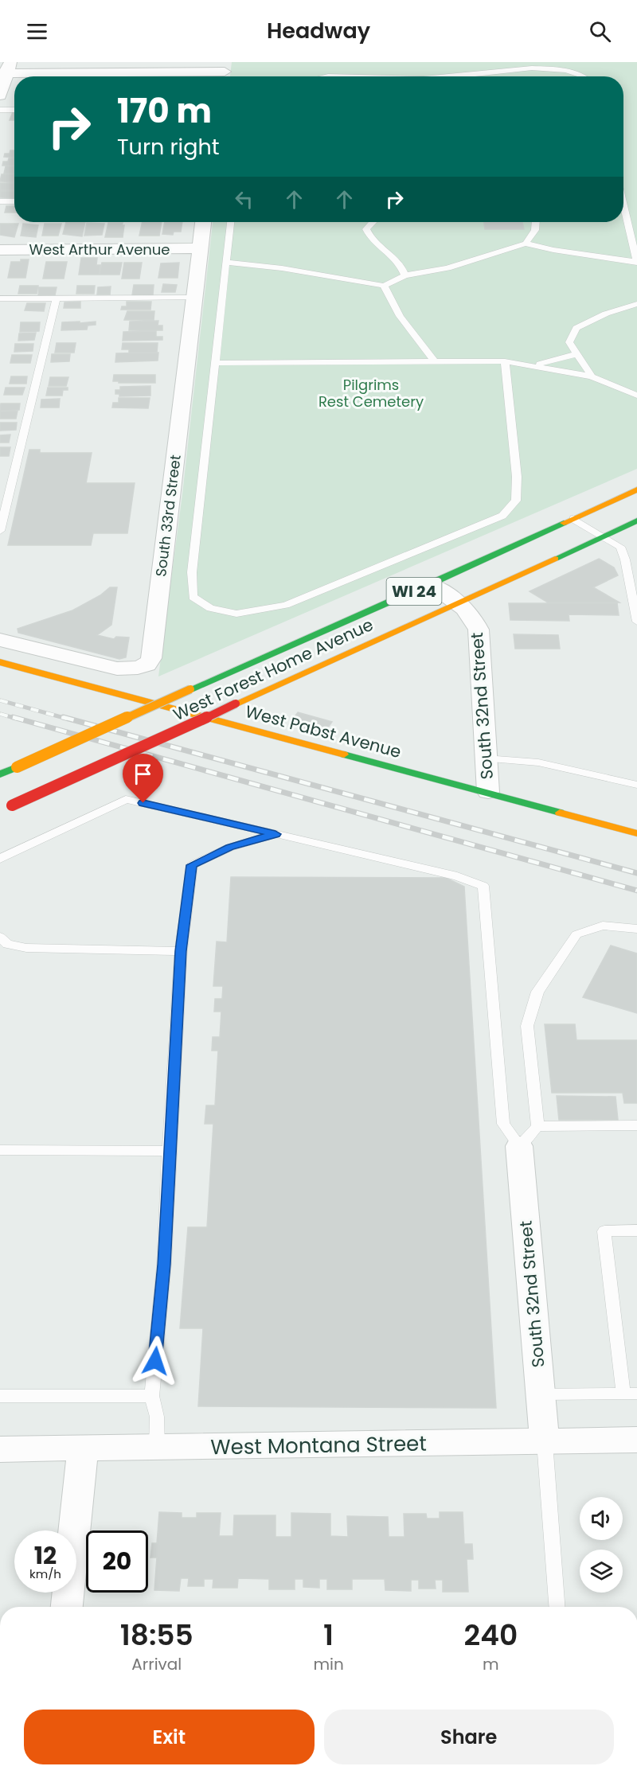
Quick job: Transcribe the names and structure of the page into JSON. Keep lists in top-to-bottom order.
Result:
{
  "streets": {
    "main road": ["WI 24", "West Forest Home Avenue", "West Pabst Avenue"],
    "street": [
      "West Arthur Avenue",
      "South 33rd Street",
      "South 32nd Street",
      "West Montana Street"
    ]
  },
  "crossings": [
    ["West Arthur Avenue", "South 33rd Street"],
    ["West Forest Home Avenue", "South 32nd Street"],
    ["South 32nd Street", "West Pabst Avenue"],
    ["South 32nd Street", "West Montana Street"]
  ],
  "parks": ["Pilgrims Rest Cemetery"],
  "page": {
    "header": "Headway",
    "turn": ["170 m", "Turn right"],
    "speed": "12 km/h",
    "limit": "20",
    "eta": [
      "18:55",
      "Arrival",
      "1",
      "min",
      "240",
      "m"
    ],
    "buttons": ["Exit", "Share"]
  }
}
